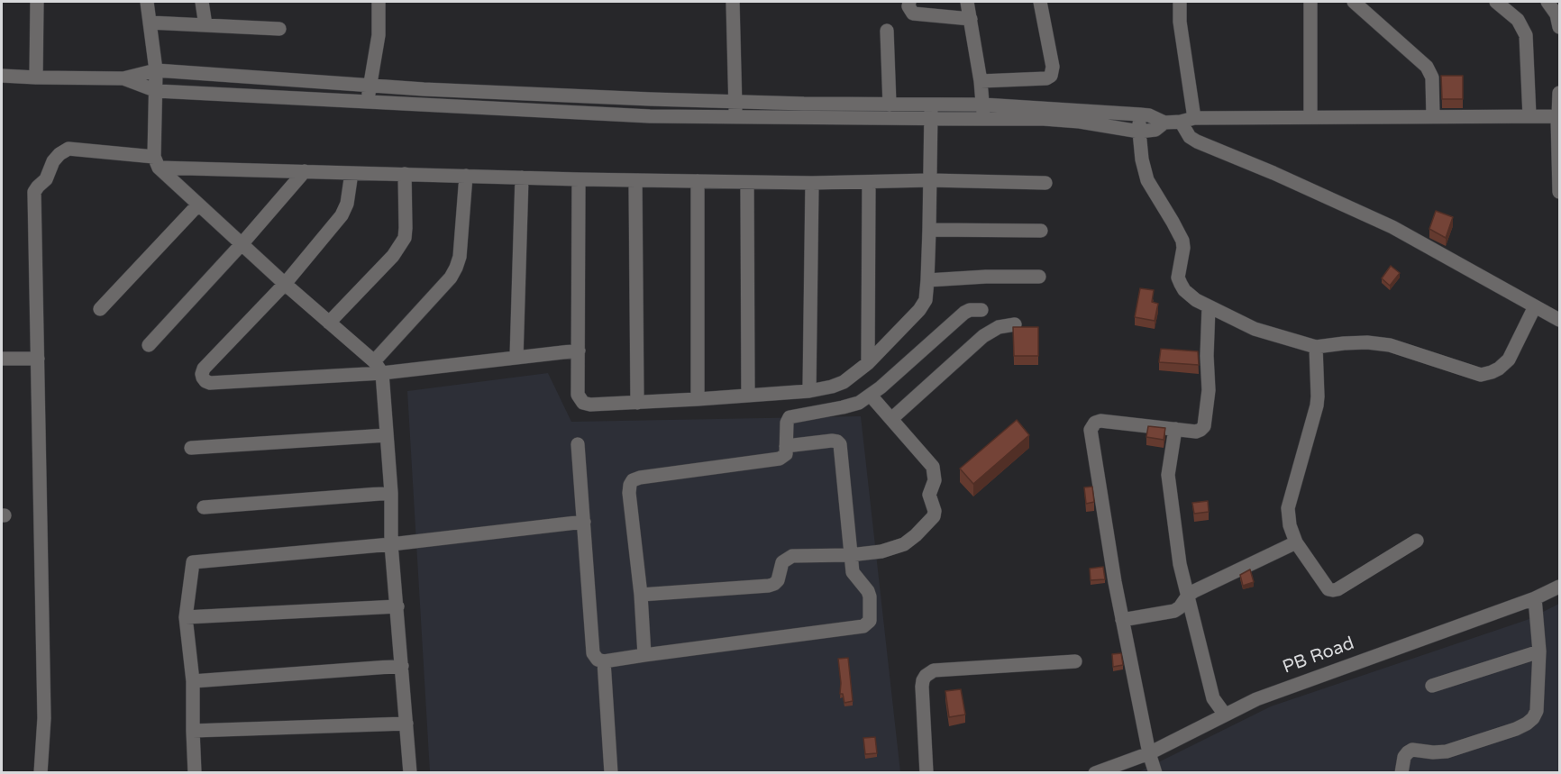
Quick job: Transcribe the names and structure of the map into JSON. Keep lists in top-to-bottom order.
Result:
{
  "streets": {
    "street": ["PB Road"]
  }
}
